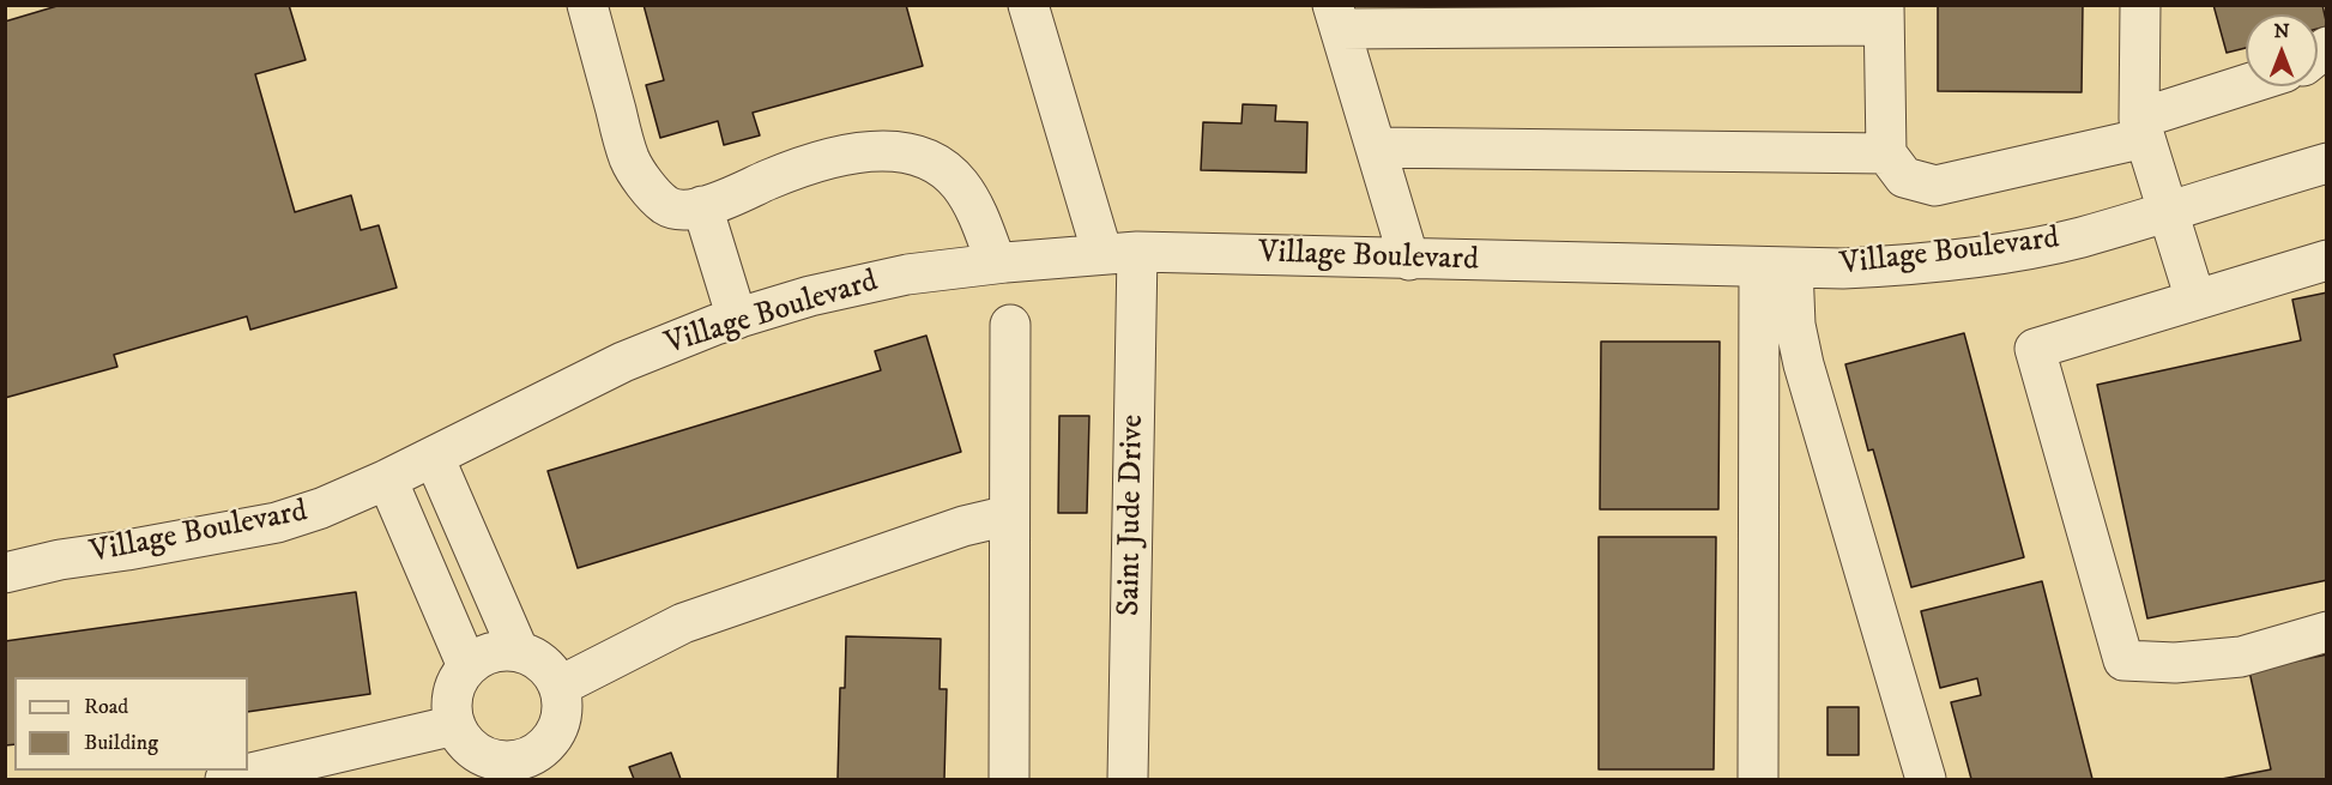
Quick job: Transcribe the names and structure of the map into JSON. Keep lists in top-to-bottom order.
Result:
{
  "streets": {
    "street": ["Village Boulevard", "Saint Jude Drive"]
  },
  "crossings": [
    ["Village Boulevard", "Saint Jude Drive"]
  ],
  "legend": ["Road", "Building"],
  "north": "top"
}
